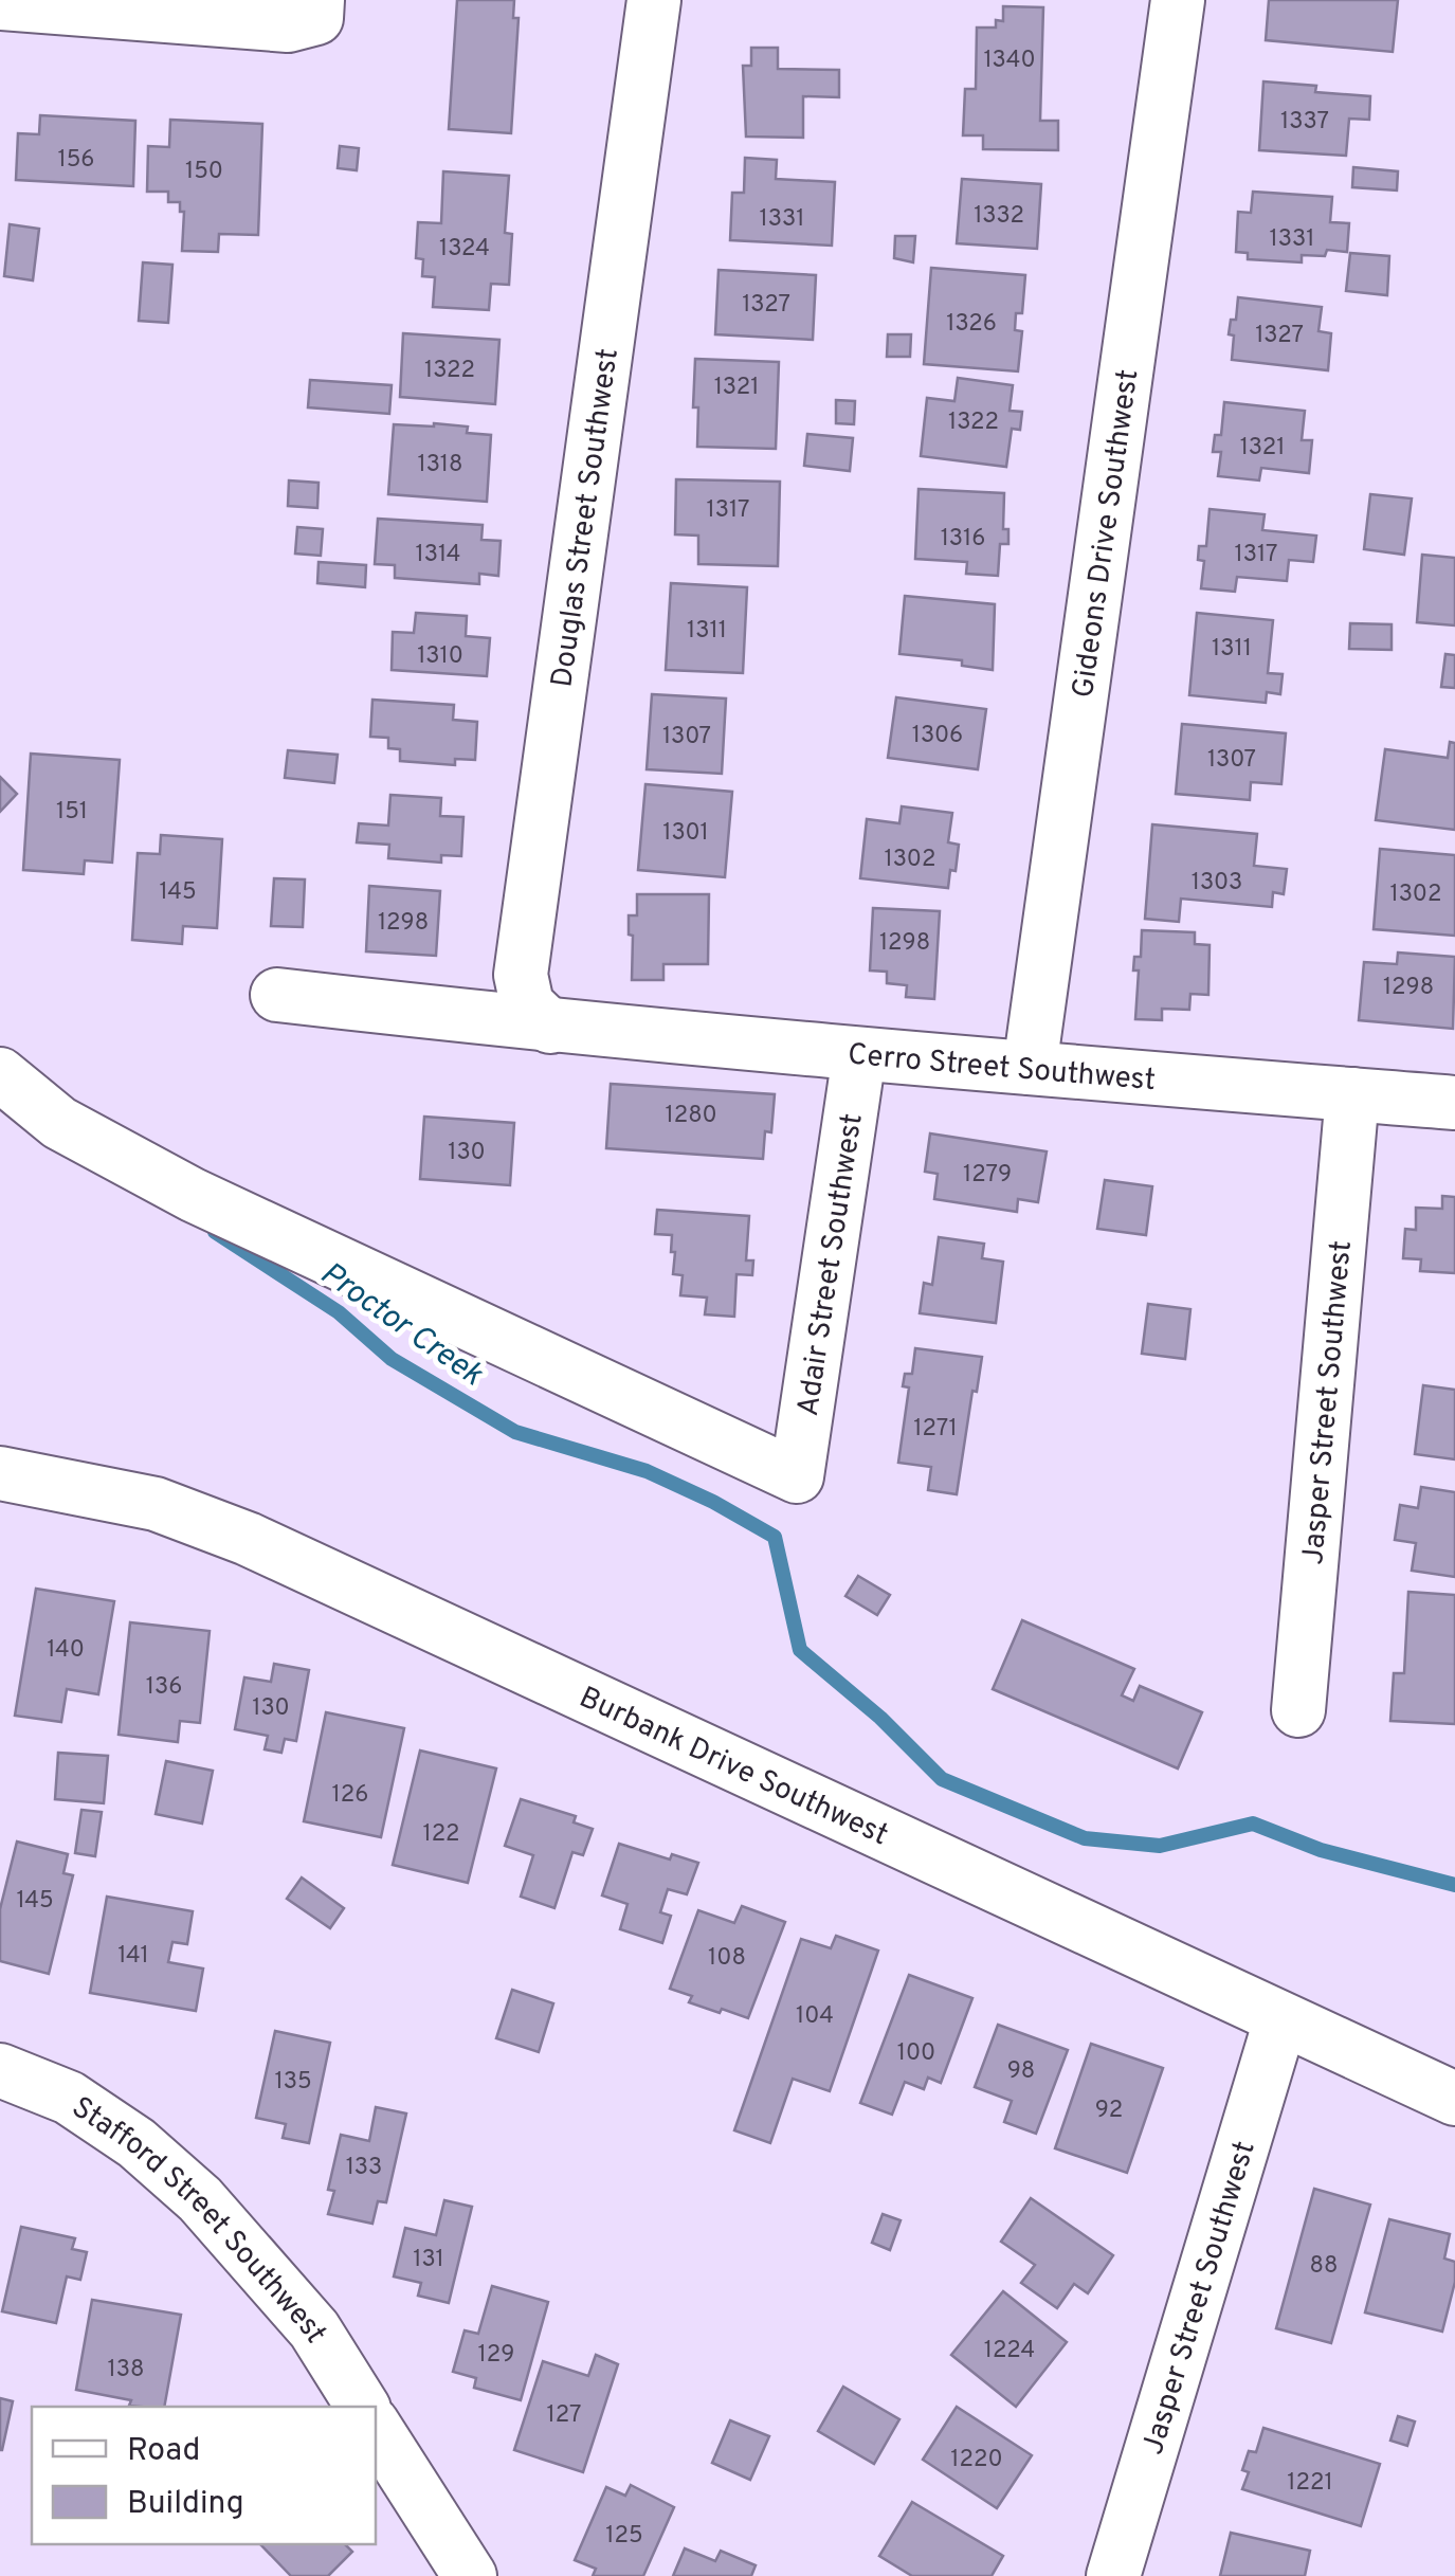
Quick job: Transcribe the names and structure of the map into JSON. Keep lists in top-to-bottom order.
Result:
{
  "streets": {
    "street": [
      "Douglas Street Southwest",
      "Gideons Drive Southwest",
      "Cerro Street Southwest",
      "Adair Street Southwest",
      "Jasper Street Southwest",
      "Burbank Drive Southwest",
      "Stafford Street Southwest"
    ]
  },
  "crossings": [
    ["Douglas Street Southwest", "Cerro Street Southwest"],
    ["Gideons Drive Southwest", "Cerro Street Southwest"],
    ["Cerro Street Southwest", "Adair Street Southwest"],
    ["Cerro Street Southwest", "Jasper Street Southwest"],
    ["Jasper Street Southwest", "Burbank Drive Southwest"]
  ],
  "water": ["Proctor Creek"],
  "house_numbers": [
    "1340",
    "1337",
    "156",
    "150",
    "1332",
    "1331",
    "1331",
    "1324",
    "1327",
    "1326",
    "1327",
    "1322",
    "1321",
    "1322",
    "1321",
    "1318",
    "1317",
    "1316",
    "1314",
    "1317",
    "1311",
    "1311",
    "1310",
    "1306",
    "1307",
    "1307",
    "151",
    "1301",
    "1302",
    "1303",
    "145",
    "1302",
    "1298",
    "1298",
    "1298",
    "1280",
    "130",
    "1279",
    "1271",
    "140",
    "136",
    "130",
    "126",
    "122",
    "145",
    "141",
    "108",
    "104",
    "100",
    "98",
    "135",
    "92",
    "133",
    "131",
    "88",
    "1224",
    "129",
    "138",
    "127",
    "1220",
    "1221",
    "125"
  ],
  "legend": ["Road", "Building"]
}
